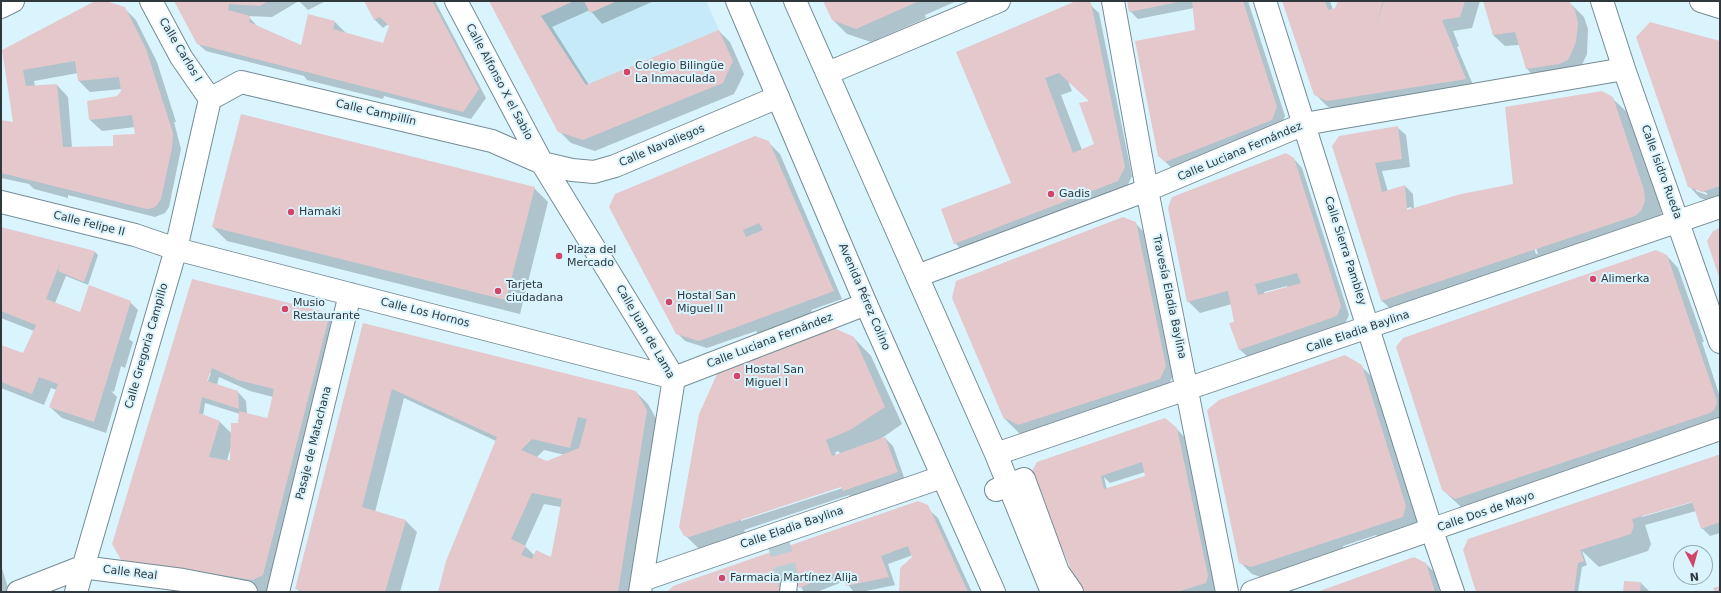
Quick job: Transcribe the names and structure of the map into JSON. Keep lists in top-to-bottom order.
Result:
{
  "streets": {
    "street": [
      "Calle Carlos I",
      "Calle Alfonso X el Sabio",
      "Calle Campillín",
      "Calle Navaliegos",
      "Calle Luciana Fernández",
      "Calle Isidro Rueda",
      "Calle Felipe II",
      "Calle Sierra Pambley",
      "Avenida Pérez Colino",
      "Travesía Eladia Baylina",
      "Calle Los Hornos",
      "Calle Juan de Lama",
      "Calle Eladia Baylina",
      "Calle Gregoria Campillo",
      "Pasaje de Matachana",
      "Calle Dos de Mayo",
      "Calle Real"
    ]
  },
  "crossings": [
    ["Calle Carlos I", "Calle Campillín"],
    ["Calle Carlos I", "Calle Gregoria Campillo"],
    ["Calle Alfonso X el Sabio", "Calle Campillín"],
    ["Calle Alfonso X el Sabio", "Calle Navaliegos"],
    ["Calle Alfonso X el Sabio", "Calle Juan de Lama"],
    ["Calle Campillín", "Calle Navaliegos"],
    ["Calle Campillín", "Calle Juan de Lama"],
    ["Calle Campillín", "Calle Gregoria Campillo"],
    ["Calle Navaliegos", "Avenida Pérez Colino"],
    ["Calle Navaliegos", "Calle Juan de Lama"],
    ["Calle Luciana Fernández", "Calle Isidro Rueda"],
    ["Calle Luciana Fernández", "Calle Sierra Pambley"],
    ["Calle Luciana Fernández", "Avenida Pérez Colino"],
    ["Calle Luciana Fernández", "Travesía Eladia Baylina"],
    ["Calle Luciana Fernández", "Calle Los Hornos"],
    ["Calle Luciana Fernández", "Calle Juan de Lama"],
    ["Calle Isidro Rueda", "Calle Eladia Baylina"],
    ["Calle Felipe II", "Calle Los Hornos"],
    ["Calle Felipe II", "Calle Gregoria Campillo"],
    ["Calle Sierra Pambley", "Calle Eladia Baylina"],
    ["Calle Sierra Pambley", "Calle Dos de Mayo"],
    ["Avenida Pérez Colino", "Calle Eladia Baylina"],
    ["Travesía Eladia Baylina", "Calle Eladia Baylina"],
    ["Calle Los Hornos", "Calle Juan de Lama"],
    ["Calle Los Hornos", "Calle Gregoria Campillo"],
    ["Calle Los Hornos", "Pasaje de Matachana"],
    ["Calle Juan de Lama", "Calle Eladia Baylina"],
    ["Calle Gregoria Campillo", "Calle Real"]
  ],
  "places": [
    "Colegio Bilingüe La Inmaculada",
    "Gadis",
    "Hamaki",
    "Plaza del Mercado",
    "Alimerka",
    "Tarjeta ciudadana",
    "Hostal San Miguel II",
    "Musio Restaurante",
    "Hostal San Miguel I",
    "Farmacia Martínez Alija"
  ],
  "north": "bottom"
}
